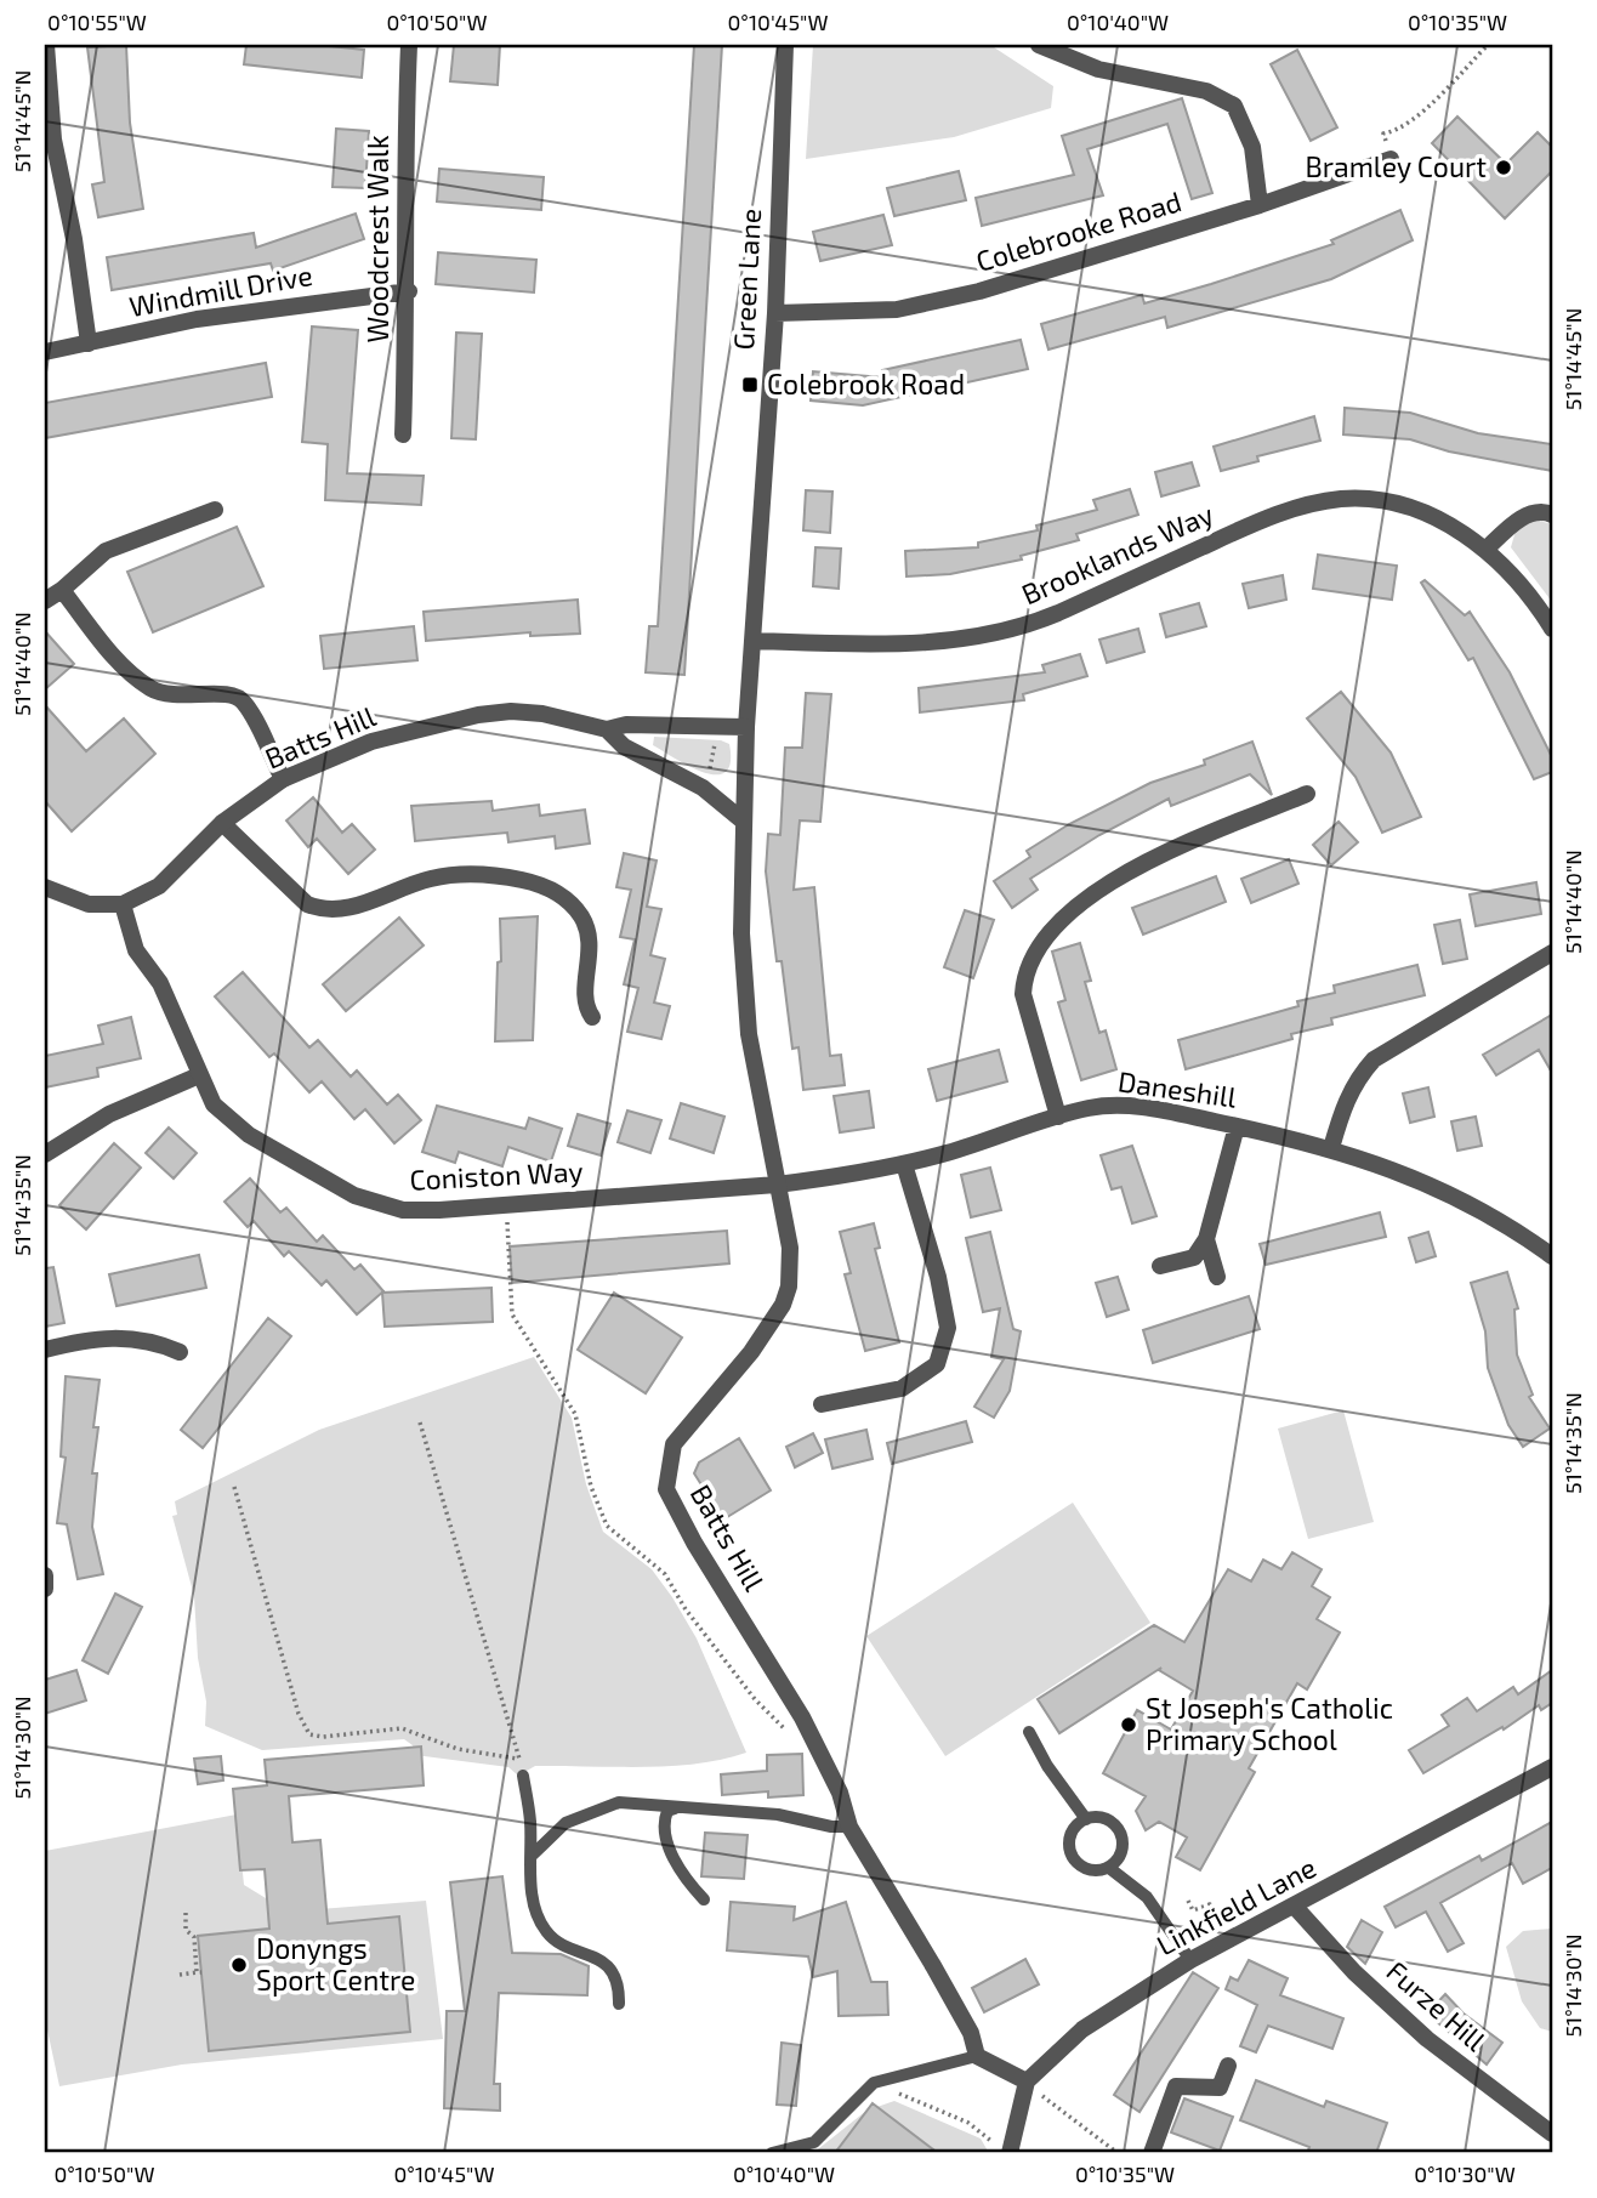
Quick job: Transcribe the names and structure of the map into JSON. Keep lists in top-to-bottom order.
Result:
{
  "streets": {
    "street": [
      "Colebrooke Road",
      "Woodcrest Walk",
      "Green Lane",
      "Windmill Drive",
      "Brooklands Way",
      "Batts Hill",
      "Daneshill",
      "Coniston Way",
      "Linkfield Lane",
      "Furze Hill"
    ]
  },
  "crossings": [
    ["Colebrooke Road", "Green Lane"],
    ["Woodcrest Walk", "Windmill Drive"],
    ["Green Lane", "Brooklands Way"],
    ["Green Lane", "Batts Hill"],
    ["Batts Hill", "Daneshill"],
    ["Batts Hill", "Coniston Way"],
    ["Daneshill", "Coniston Way"],
    ["Linkfield Lane", "Furze Hill"]
  ],
  "places": {
    "other": ["Bramley Court", "St Joseph's Catholic Primary School", "Donyngs Sport Centre"],
    "transit": ["Colebrook Road"]
  },
  "coordinates": [
    "0°10'55\"W",
    "0°10'50\"W",
    "0°10'45\"W",
    "0°10'40\"W",
    "0°10'35\"W",
    "51°14'45\"N",
    "51°14'40\"N",
    "51°14'35\"N",
    "51°14'30\"N",
    "0°10'30\"W"
  ]
}
